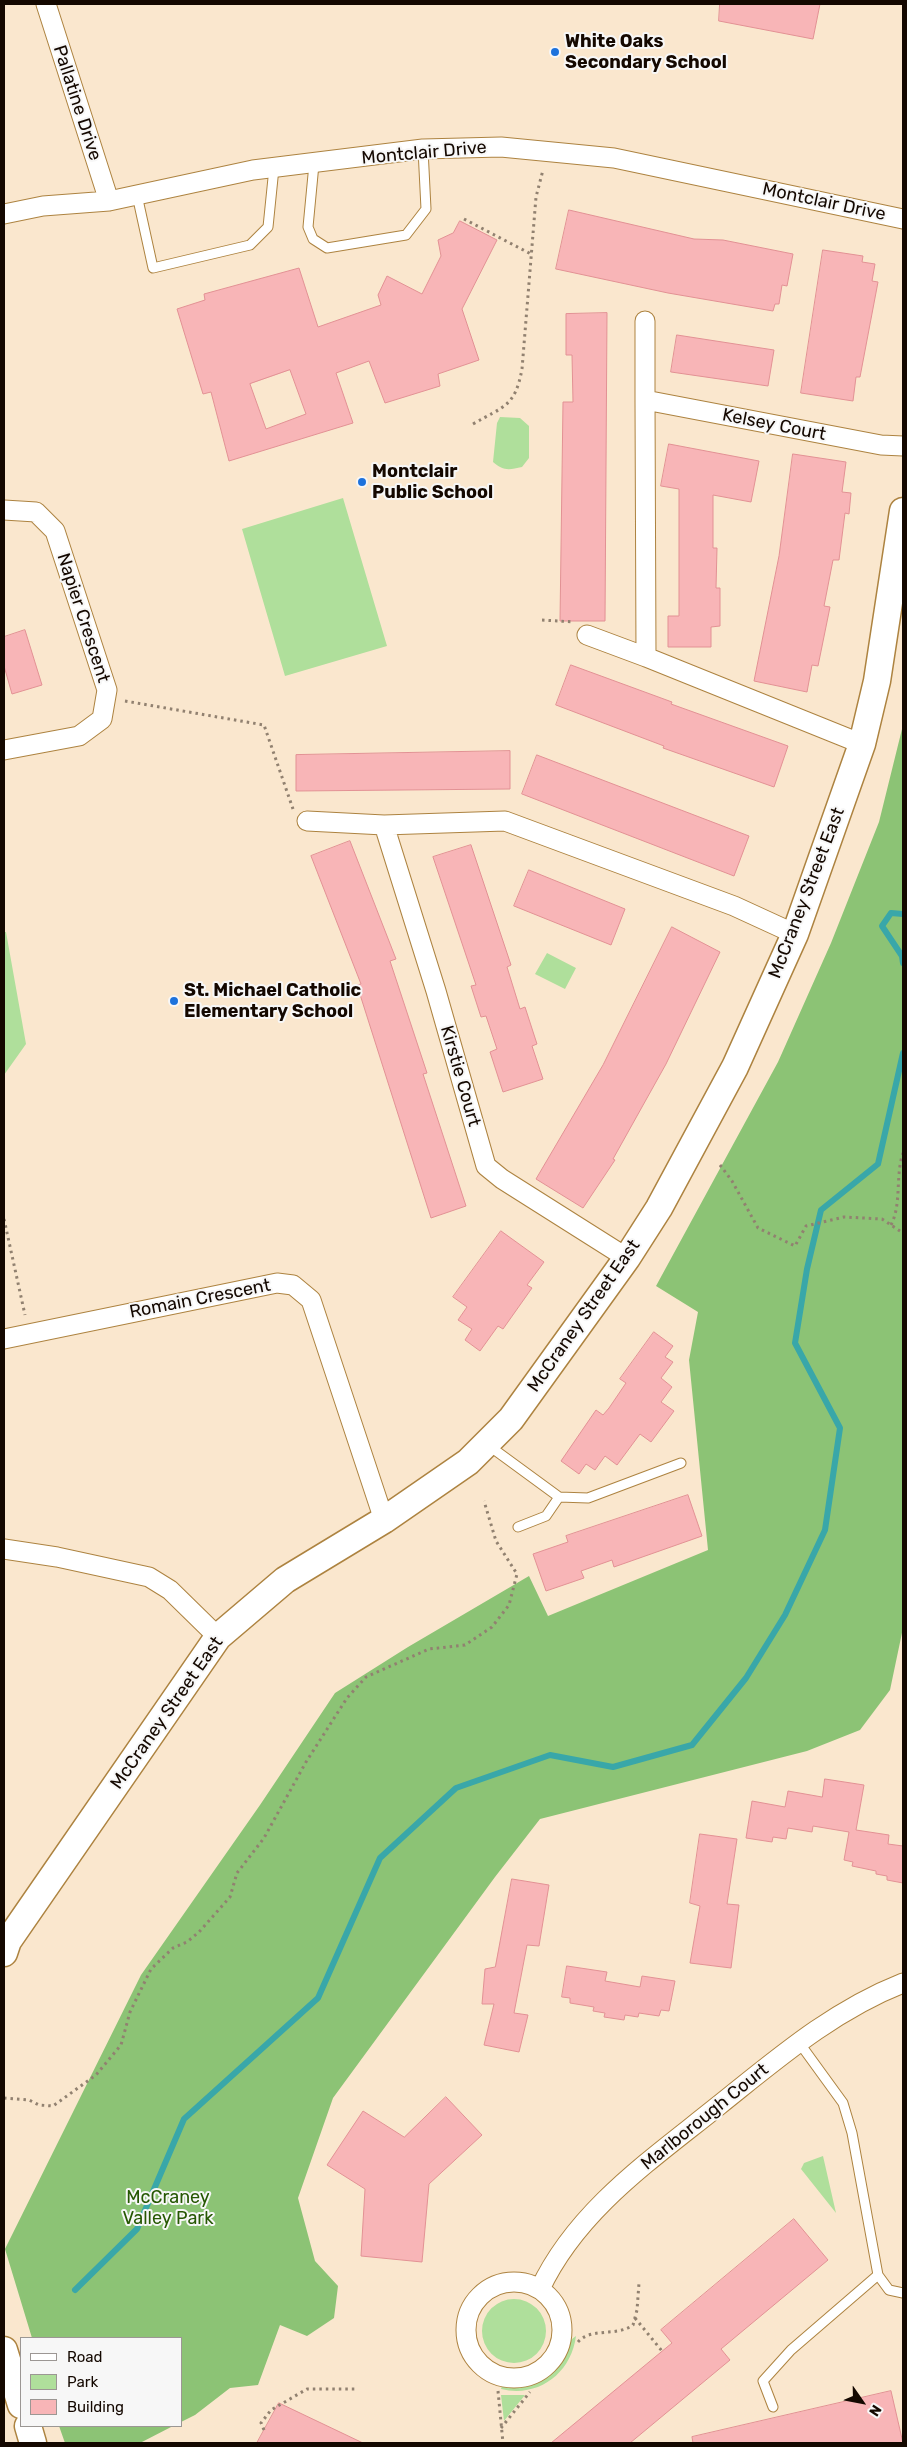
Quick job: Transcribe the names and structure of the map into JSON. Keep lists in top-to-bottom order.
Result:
{
  "streets": {
    "street": [
      "Pallatine Drive",
      "Montclair Drive",
      "Kelsey Court",
      "Napier Crescent",
      "McCraney Street East",
      "Kirstie Court",
      "Romain Crescent",
      "Marlborough Court"
    ]
  },
  "crossings": [
    ["Pallatine Drive", "Montclair Drive"],
    ["McCraney Street East", "Kirstie Court"],
    ["McCraney Street East", "Romain Crescent"]
  ],
  "parks": ["McCraney Valley Park"],
  "places": ["White Oaks Secondary School", "Montclair Public School", "St. Michael Catholic Elementary School"],
  "legend": ["Road", "Park", "Building"],
  "north": "bottom right"
}
